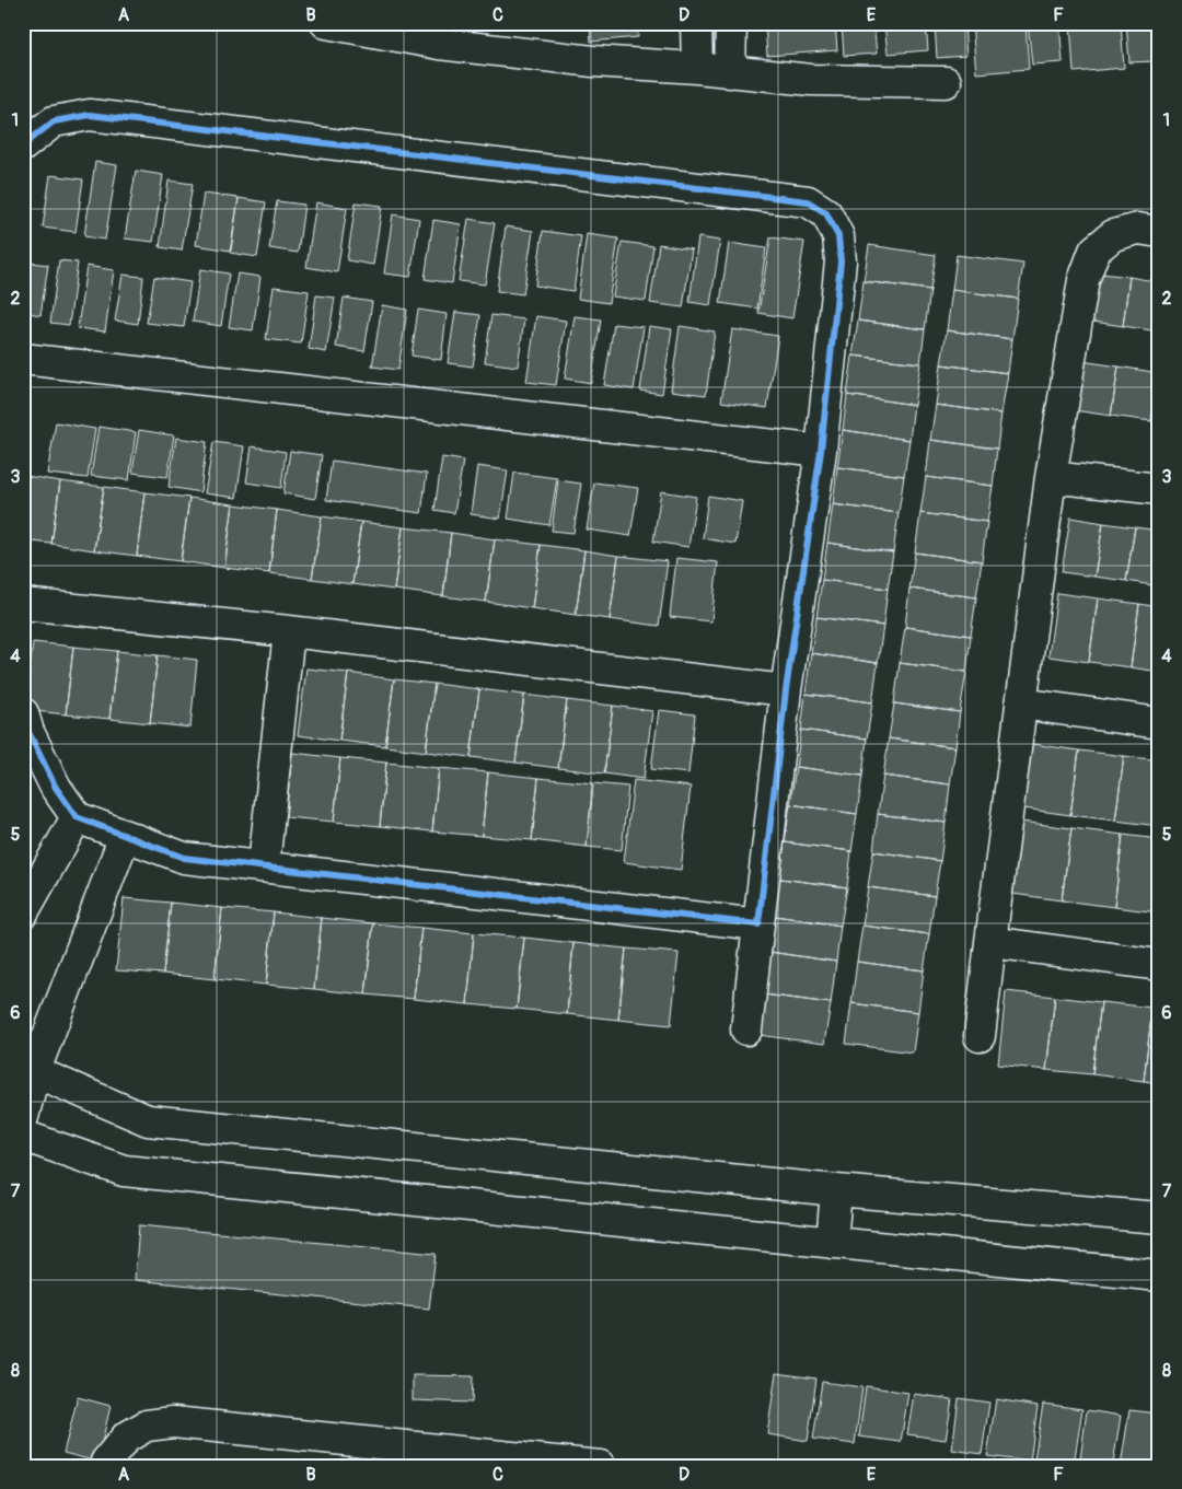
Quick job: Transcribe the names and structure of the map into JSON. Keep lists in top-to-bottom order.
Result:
{
  "grid": {
    "columns": [
      "A",
      "B",
      "C",
      "D",
      "E",
      "F"
    ],
    "rows": [
      "1",
      "2",
      "3",
      "4",
      "5",
      "6",
      "7",
      "8"
    ]
  }
}
